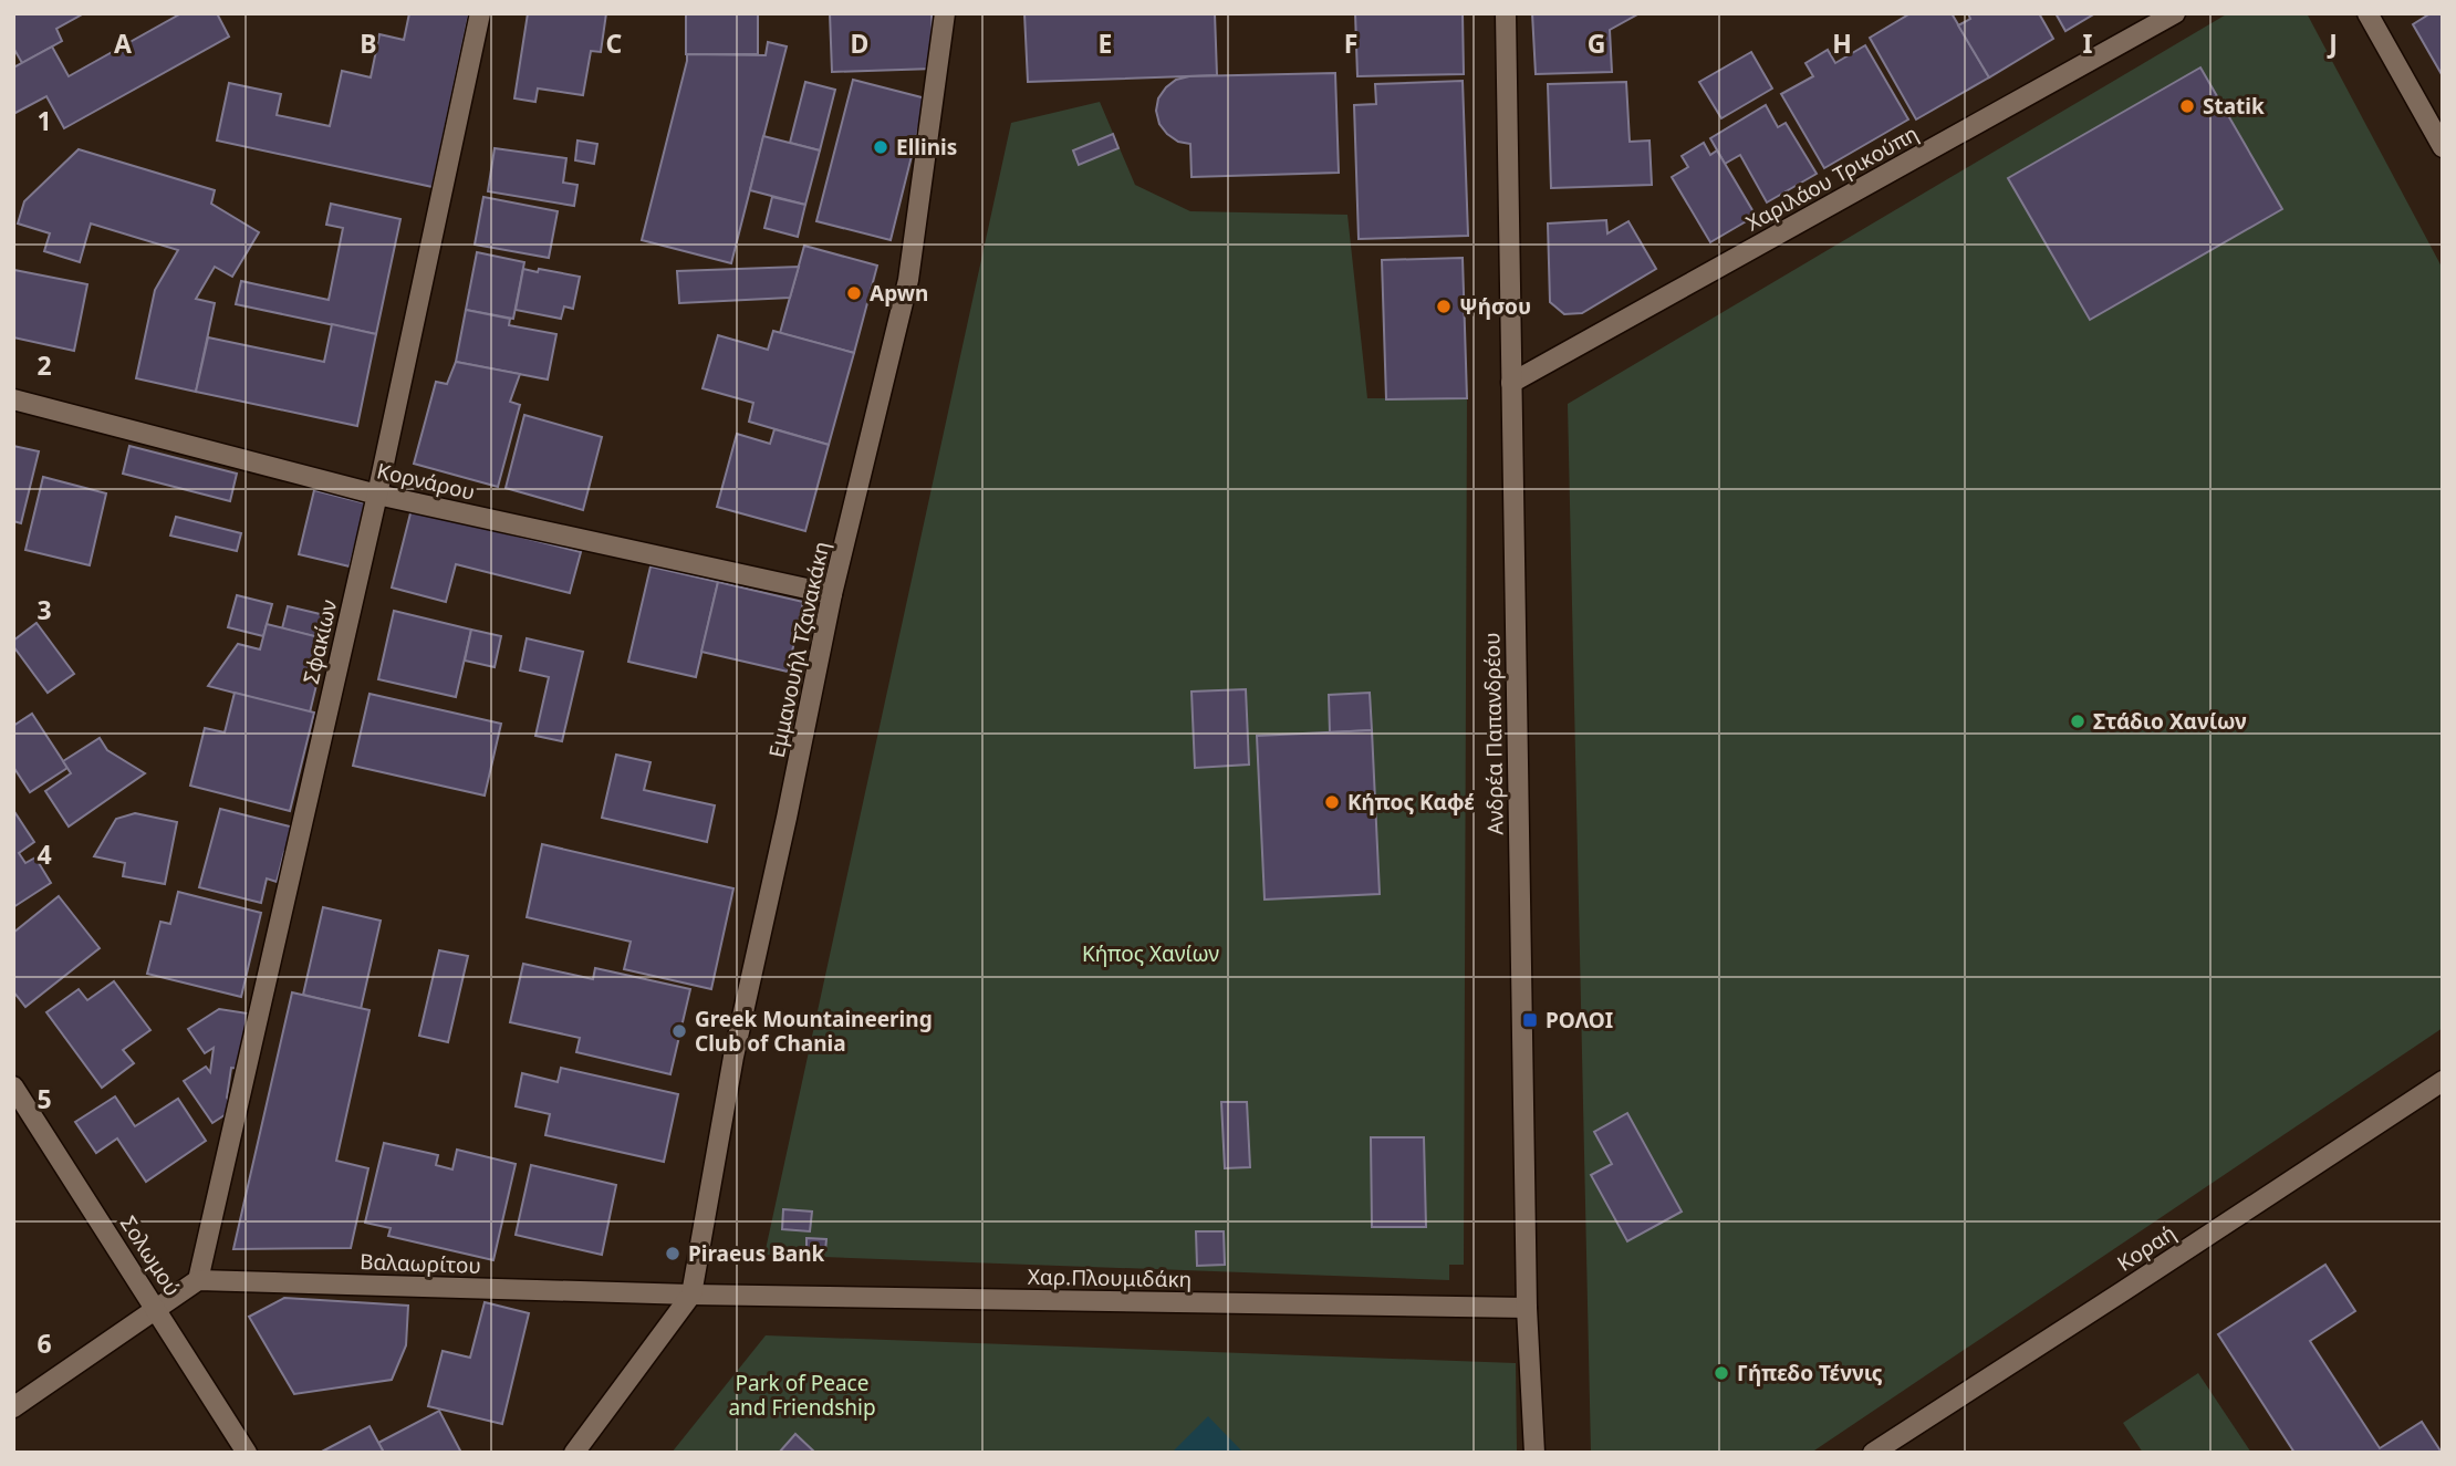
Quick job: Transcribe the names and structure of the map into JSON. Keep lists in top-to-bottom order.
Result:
{
  "streets": {
    "street": [
      "Χαριλάου Τρικούπη",
      "Κορνάρου",
      "Σφακίων",
      "Εμμανουήλ Τζανακάκη",
      "Ανδρέα Παπανδρέου",
      "Κοραή",
      "Σολωμού",
      "Βαλαωρίτου",
      "Χαρ.Πλουμιδάκη"
    ]
  },
  "crossings": [
    ["Χαριλάου Τρικούπη", "Ανδρέα Παπανδρέου"],
    ["Κορνάρου", "Σφακίων"],
    ["Κορνάρου", "Εμμανουήλ Τζανακάκη"],
    ["Σφακίων", "Βαλαωρίτου"],
    ["Εμμανουήλ Τζανακάκη", "Βαλαωρίτου"],
    ["Εμμανουήλ Τζανακάκη", "Χαρ.Πλουμιδάκη"],
    ["Ανδρέα Παπανδρέου", "Χαρ.Πλουμιδάκη"],
    ["Βαλαωρίτου", "Χαρ.Πλουμιδάκη"]
  ],
  "parks": ["Κήπος Χανίων", "Park of Peace and Friendship"],
  "places": {
    "other": [
      "Statik",
      "Ellinis",
      "Apwn",
      "Ψήσου",
      "Στάδιο Χανίων",
      "Κήπος Καφέ",
      "Greek Mountaineering Club of Chania",
      "Piraeus Bank",
      "Γήπεδο Τέννις"
    ],
    "transit": ["ΡΟΛΟΙ"]
  },
  "grid": {
    "columns": [
      "A",
      "B",
      "C",
      "D",
      "E",
      "F",
      "G",
      "H",
      "I",
      "J"
    ],
    "rows": [
      "1",
      "2",
      "3",
      "4",
      "5",
      "6"
    ]
  }
}
